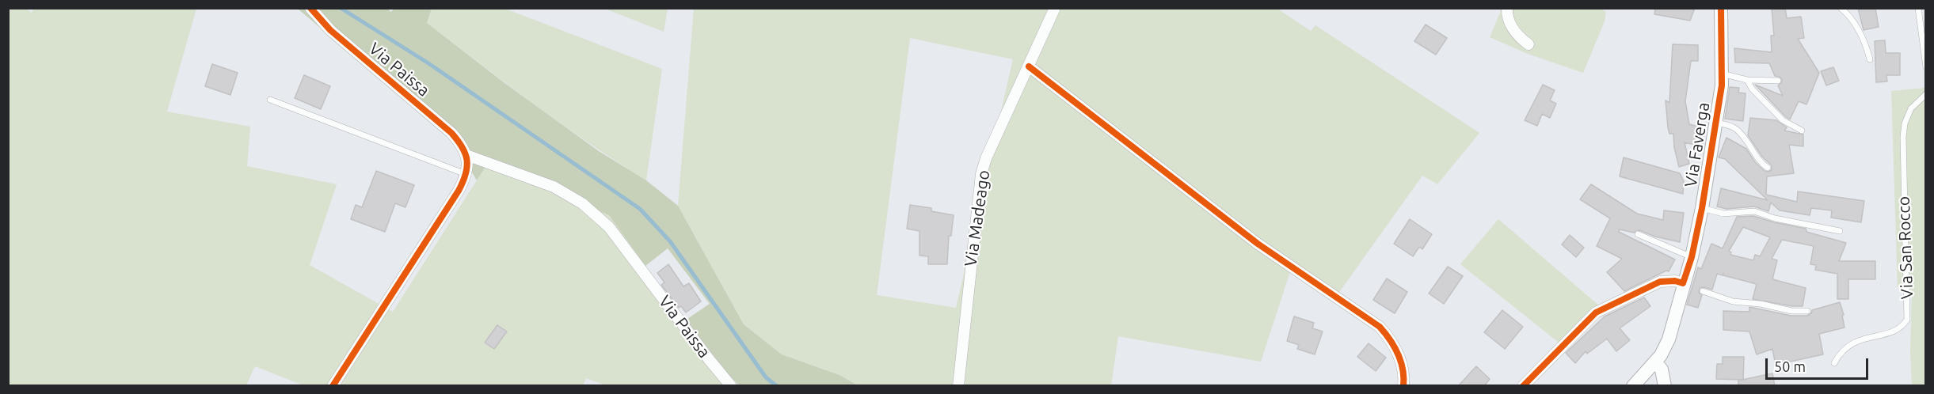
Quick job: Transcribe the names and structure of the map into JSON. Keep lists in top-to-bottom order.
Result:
{
  "streets": {
    "street": ["Via Paissa", "Via Faverga", "Via Madeago"],
    "lane": ["Via San Rocco"]
  },
  "scale_bar": "50 m"
}
